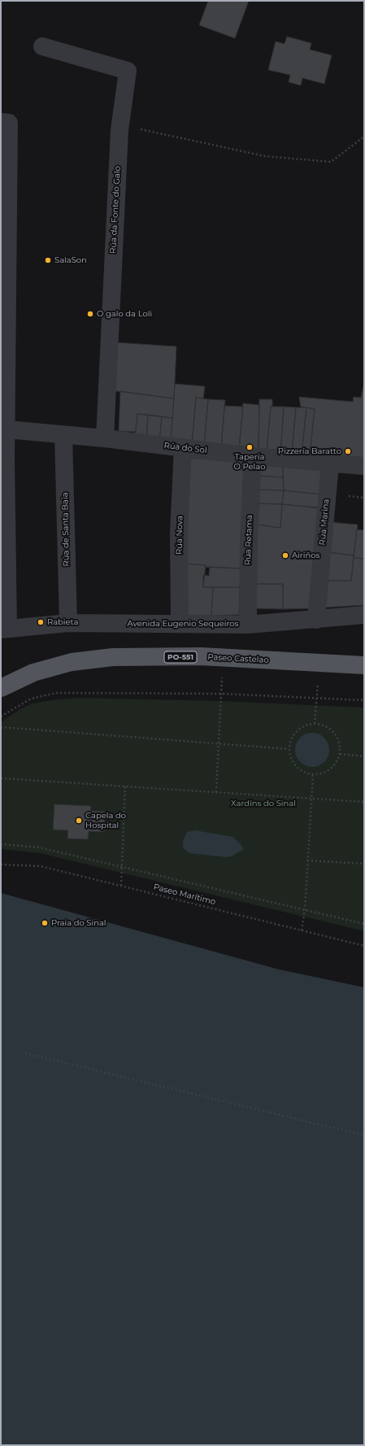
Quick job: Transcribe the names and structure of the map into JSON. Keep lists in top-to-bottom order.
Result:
{
  "streets": {
    "main road": ["PO-551", "Paseo Castelao"],
    "street": [
      "Rúa da Fonte do Galo",
      "Rúa do Sol",
      "Rúa Marina",
      "Rúa de Santa Baia",
      "Rúa Nova",
      "Rúa Retama",
      "Avenida Eugenio Sequeiros"
    ],
    "path": ["Paseo Marítimo"]
  },
  "crossings": [
    ["Rúa da Fonte do Galo", "Rúa do Sol"],
    ["Rúa do Sol", "Rúa Marina"],
    ["Rúa do Sol", "Rúa de Santa Baia"],
    ["Rúa do Sol", "Rúa Nova"],
    ["Rúa do Sol", "Rúa Retama"],
    ["Rúa Marina", "Avenida Eugenio Sequeiros"],
    ["Rúa de Santa Baia", "Avenida Eugenio Sequeiros"],
    ["Rúa Nova", "Avenida Eugenio Sequeiros"],
    ["Rúa Retama", "Avenida Eugenio Sequeiros"]
  ],
  "parks": ["Xardíns do Sinal"],
  "places": [
    "SalaSon",
    "O galo da Loli",
    "Tapería O Pelao",
    "Pizzería Baratto",
    "Airiños",
    "Rabieta",
    "Capela do Hospital",
    "Praia do Sinal"
  ]
}
